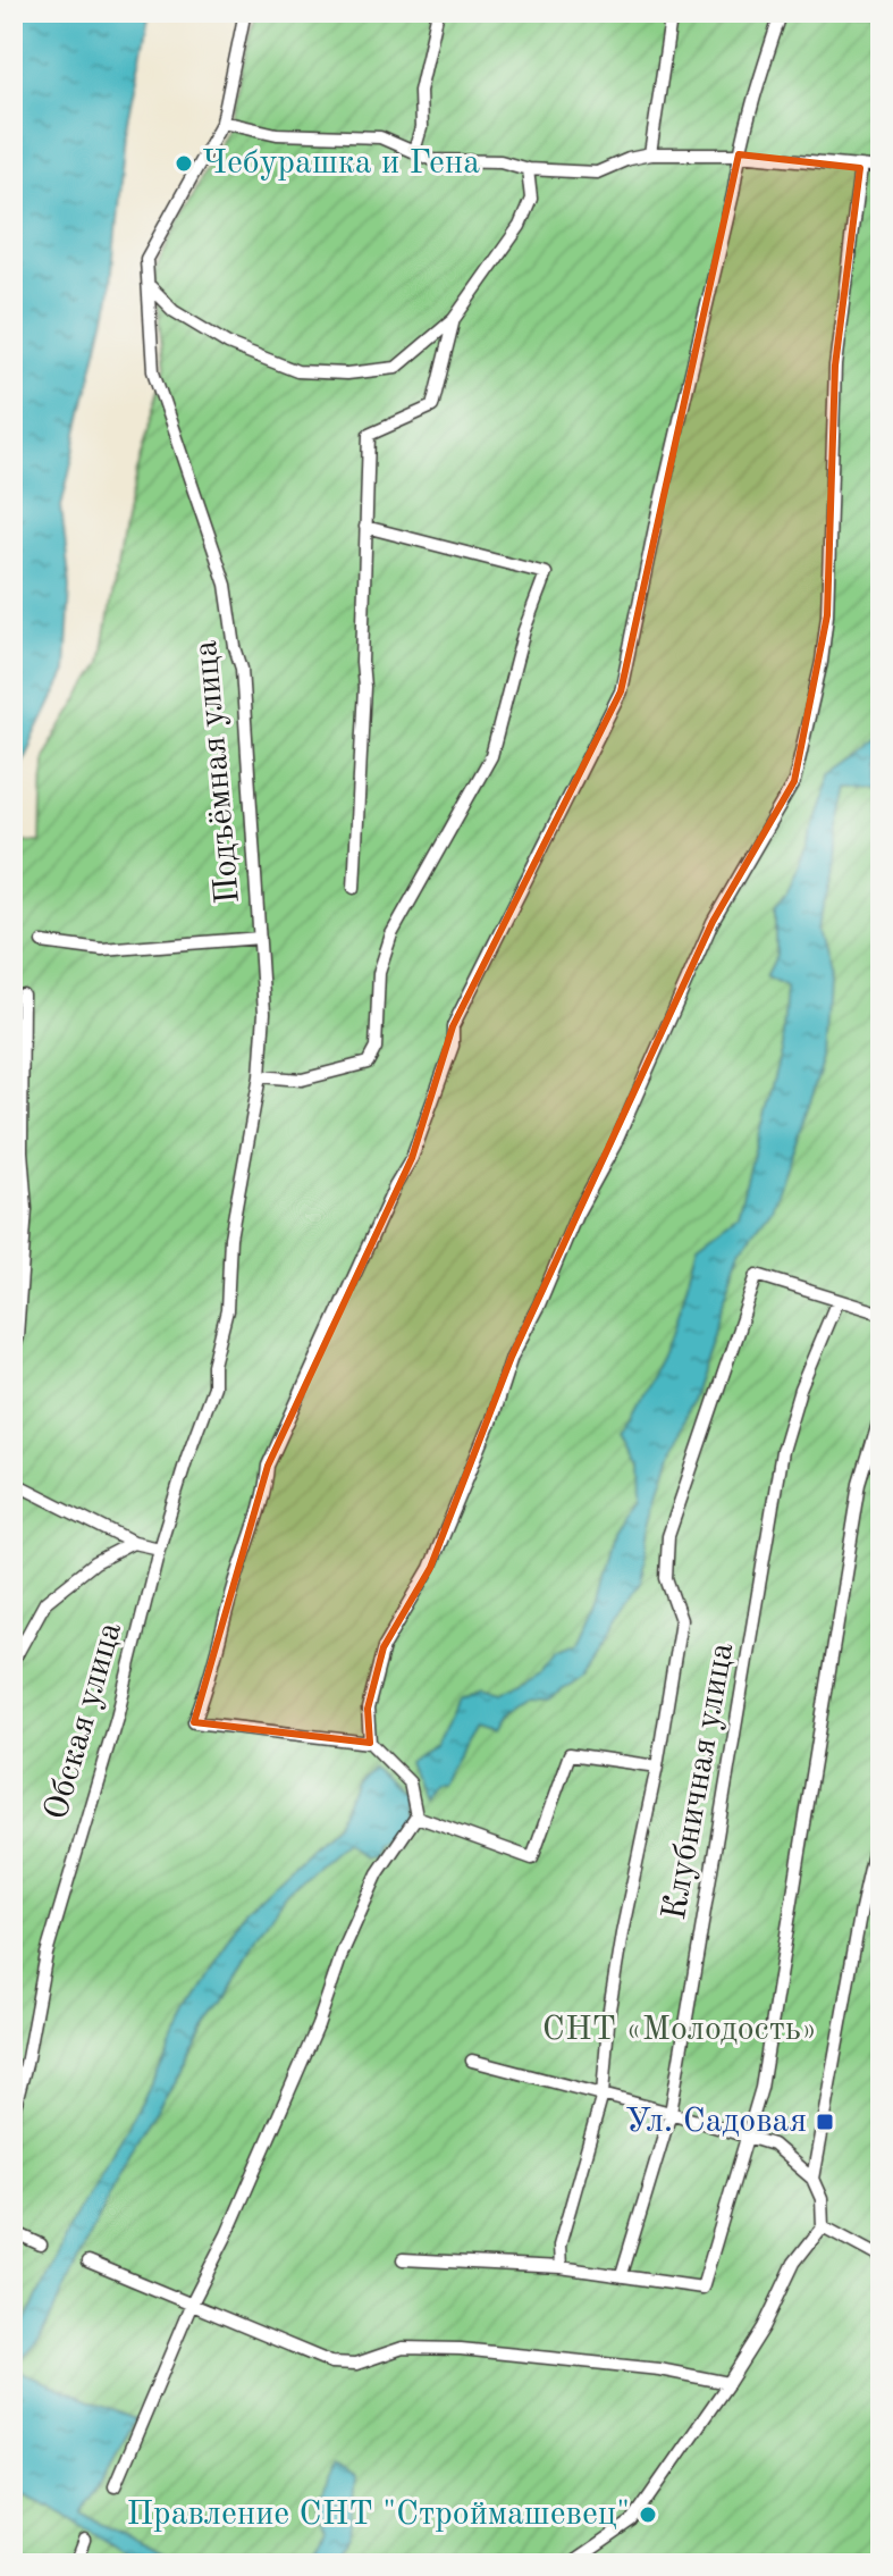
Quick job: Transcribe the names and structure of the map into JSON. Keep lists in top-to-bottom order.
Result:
{
  "streets": {
    "street": ["Подъёмная улица", "Обская улица", "Клубничная улица"]
  },
  "crossings": [
    ["Подъёмная улица", "Обская улица"]
  ],
  "parks": ["СНТ «Молодость»"],
  "places": {
    "other": ["Чебурашка и Гена", "Правление СНТ \"Строймашевец\""],
    "transit": ["Ул. Садовая"]
  }
}
